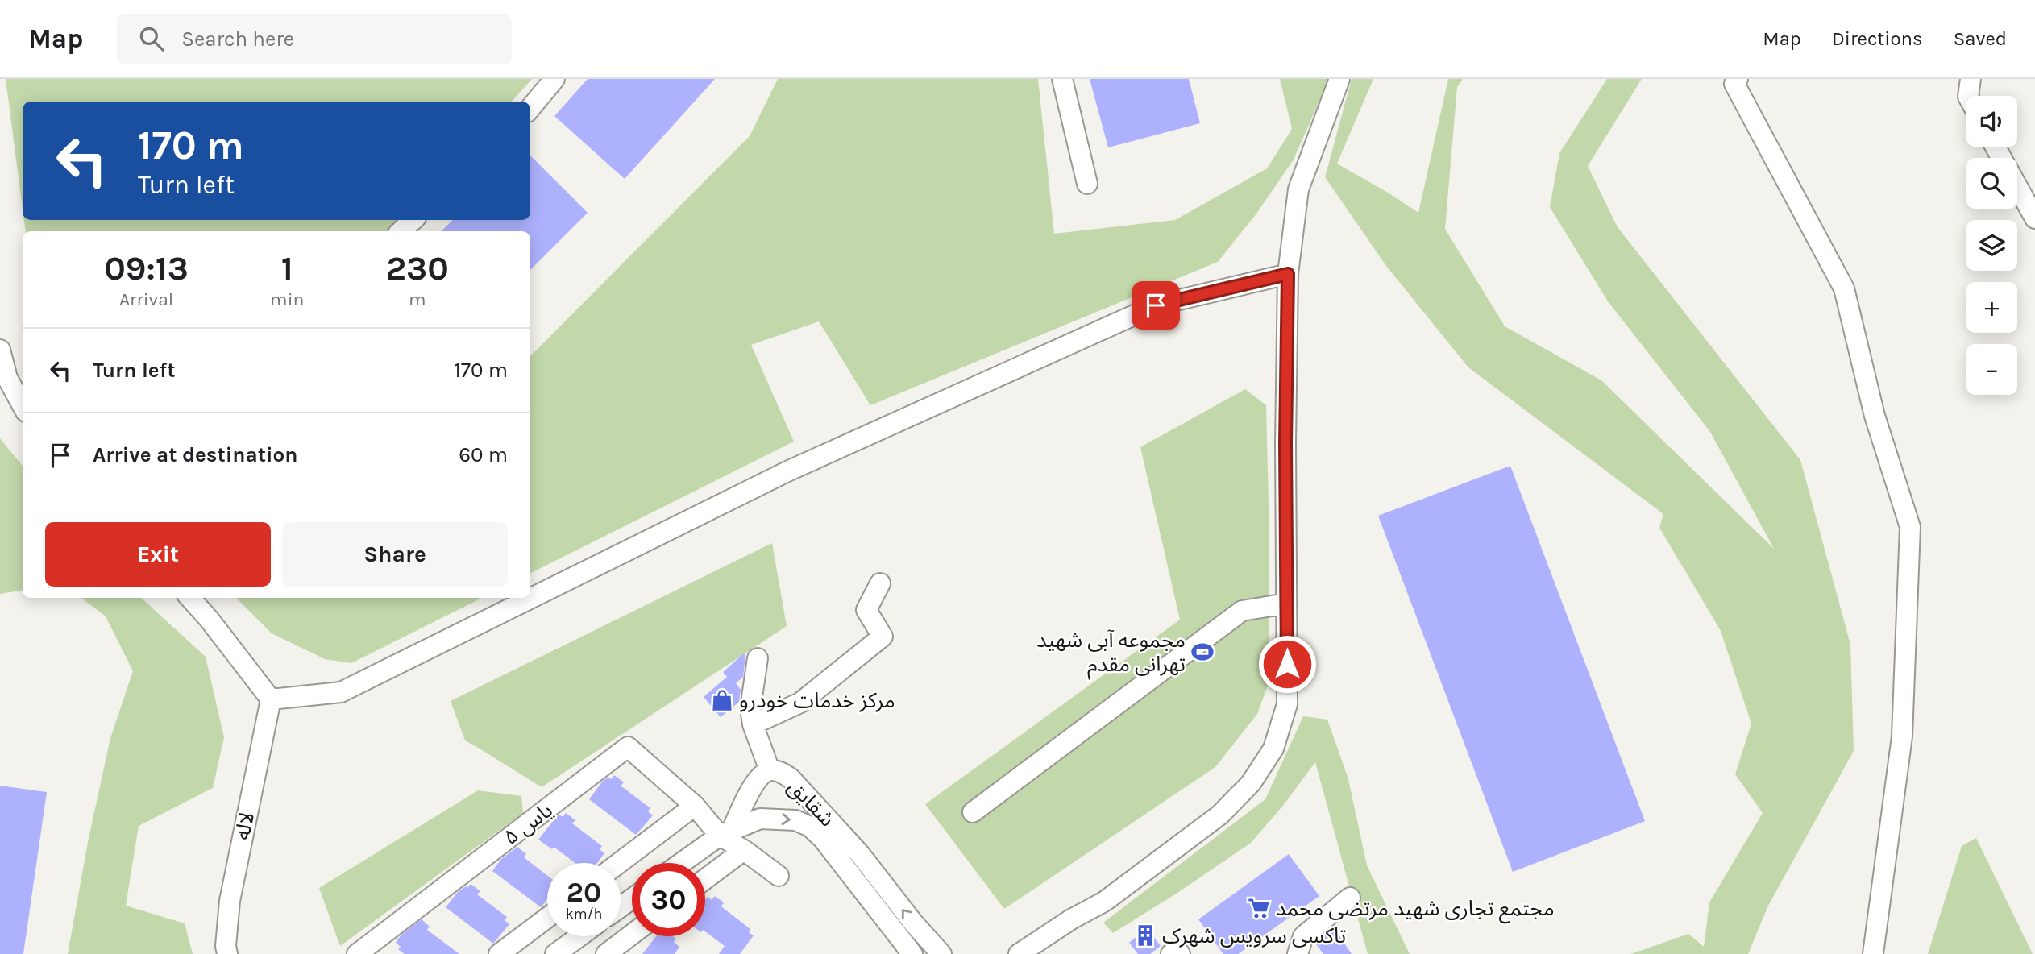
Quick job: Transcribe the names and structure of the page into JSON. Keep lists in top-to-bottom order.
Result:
{
  "streets": {
    "street": ["شقایق", "یاس ۵", "لاله"]
  },
  "crossings": [
    ["شقایق", "یاس ۵"]
  ],
  "places": {
    "sports": ["مجموعه آبی شهید تهرانی مقدم"],
    "shop": ["مرکز خدمات خودرو"],
    "supermarket": ["مجتمع تجاری شهید مرتضی محمد"],
    "building": ["تاکسی سرویس شهرک"]
  },
  "page": {
    "header": "Map",
    "search": "Search here",
    "nav": ["Map", "Directions", "Saved"],
    "map_buttons": ["+", "−"],
    "turn": ["170 m", "Turn left"],
    "eta": [
      "09:13",
      "Arrival",
      "1",
      "min",
      "230",
      "m"
    ],
    "list": [
      {
        "name": "Turn left",
        "value": "170 m"
      },
      {
        "name": "Arrive at destination",
        "value": "60 m"
      }
    ],
    "buttons": ["Exit", "Share"],
    "speed": "20 km/h",
    "limit": "30"
  }
}
